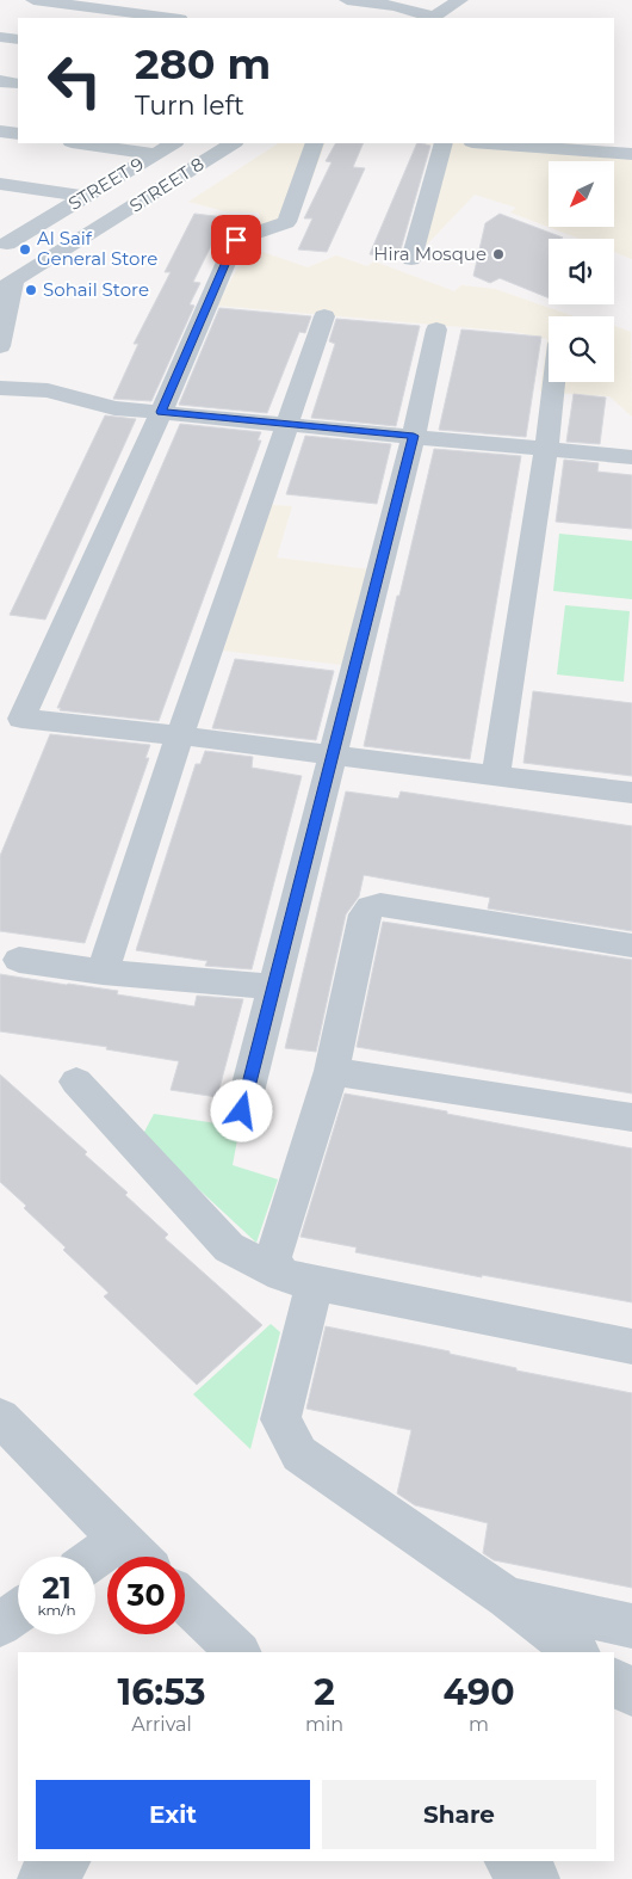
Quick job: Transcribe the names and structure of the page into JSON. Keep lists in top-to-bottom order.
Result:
{
  "streets": {
    "street": ["STREET 9", "STREET 8"]
  },
  "places": ["Al Saif General Store", "Hira Mosque", "Sohail Store"],
  "north": "bottom left",
  "page": {
    "turn": ["280 m", "Turn left"],
    "speed": "21 km/h",
    "limit": "30",
    "eta": [
      "16:53",
      "Arrival",
      "2",
      "min",
      "490",
      "m"
    ],
    "buttons": ["Exit", "Share"]
  }
}
